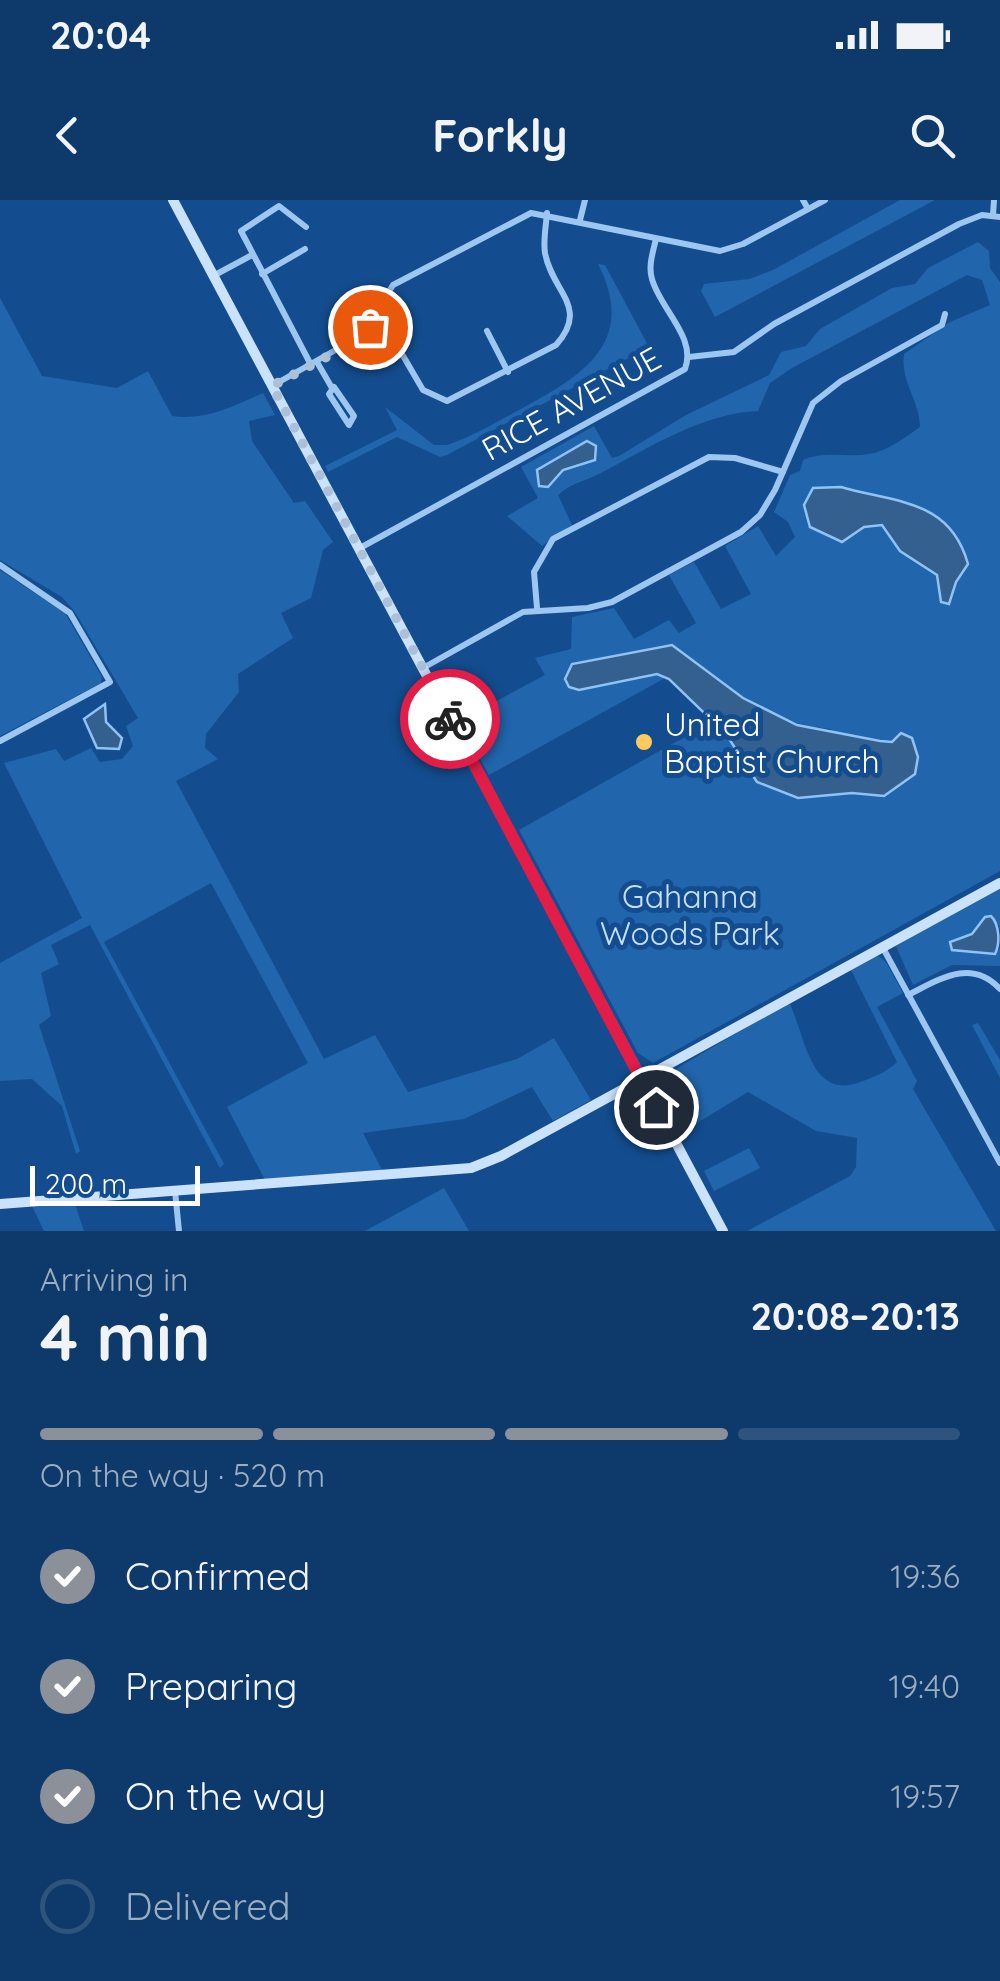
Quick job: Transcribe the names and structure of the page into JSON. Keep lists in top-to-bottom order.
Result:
{
  "streets": {
    "street": ["RICE AVENUE"]
  },
  "parks": ["Gahanna Woods Park"],
  "places": ["United Baptist Church"],
  "scale_bar": "200 m",
  "page": {
    "status": "20:04",
    "header": "Forkly",
    "scale": "200 m",
    "heading": ["4 min", "Arriving in", "20:08–20:13"],
    "bar": "On the way · 520 m",
    "list": [
      ["Confirmed", "19:36"],
      ["Preparing", "19:40"],
      ["On the way", "19:57"],
      "Delivered"
    ]
  }
}
